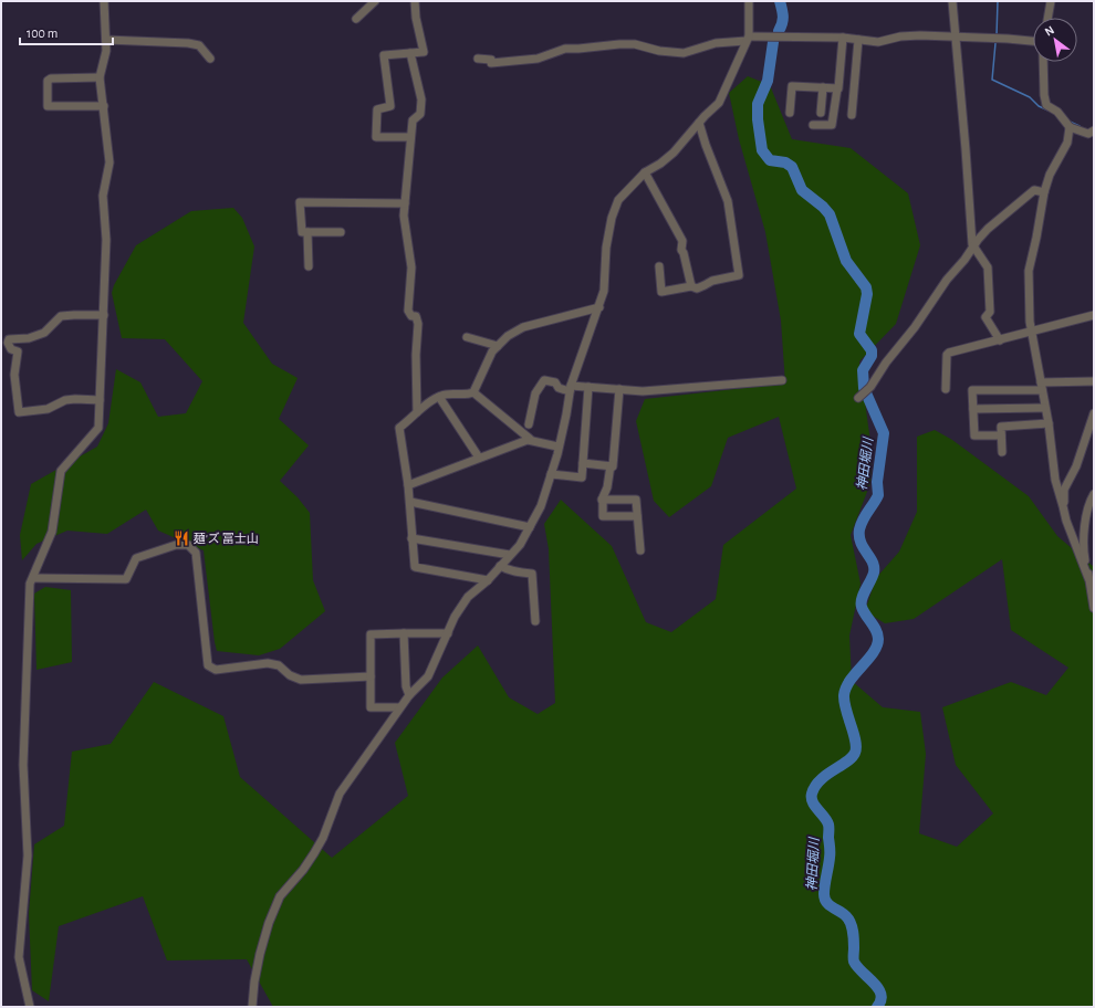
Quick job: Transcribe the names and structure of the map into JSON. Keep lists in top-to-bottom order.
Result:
{
  "water": ["神田堀川"],
  "places": {
    "restaurant": ["麺'ズ 冨士山"]
  },
  "scale_bar": "100 m",
  "north": "top left"
}
